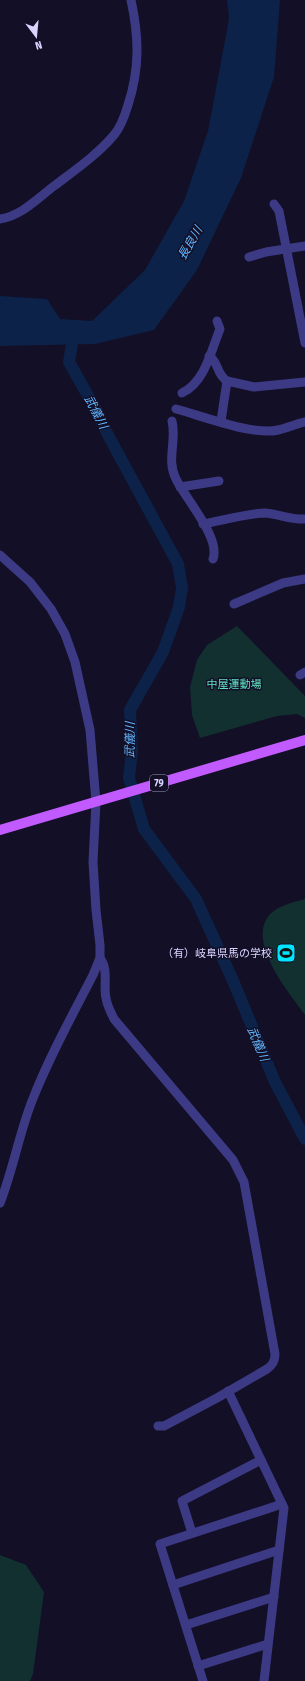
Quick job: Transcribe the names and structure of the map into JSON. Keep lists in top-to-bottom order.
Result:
{
  "streets": {
    "main road": ["79"]
  },
  "water": ["長良川", "武儀川"],
  "parks": ["中屋運動場"],
  "places": {
    "sports": ["（有）岐阜県馬の学校"]
  },
  "north": "bottom"
}
